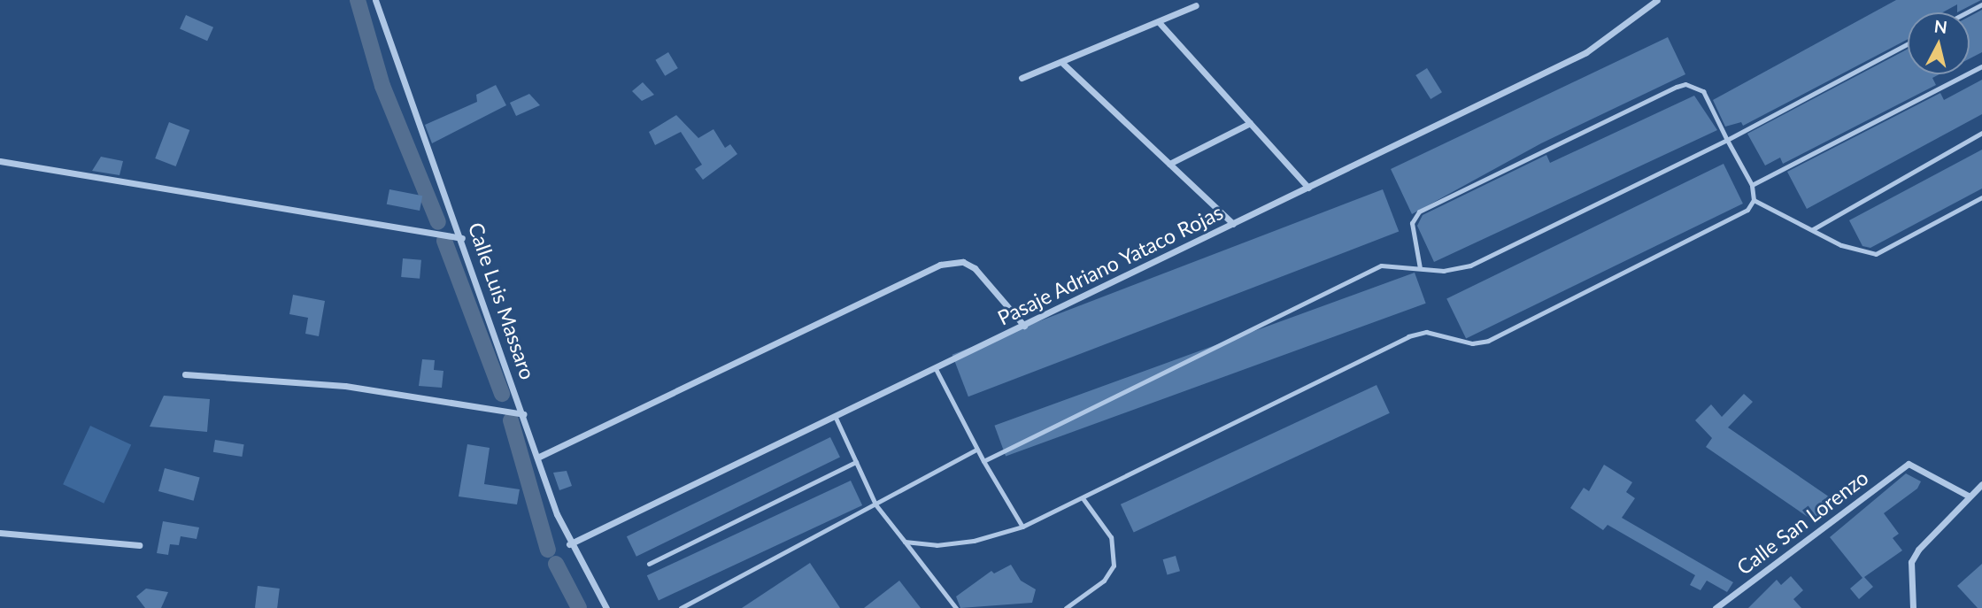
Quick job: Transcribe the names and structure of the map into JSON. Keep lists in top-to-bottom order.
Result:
{
  "streets": {
    "street": ["Pasaje Adriano Yataco Rojas", "Calle Luis Massaro", "Calle San Lorenzo"]
  },
  "crossings": [
    ["Pasaje Adriano Yataco Rojas", "Calle Luis Massaro"]
  ],
  "north": "top"
}
